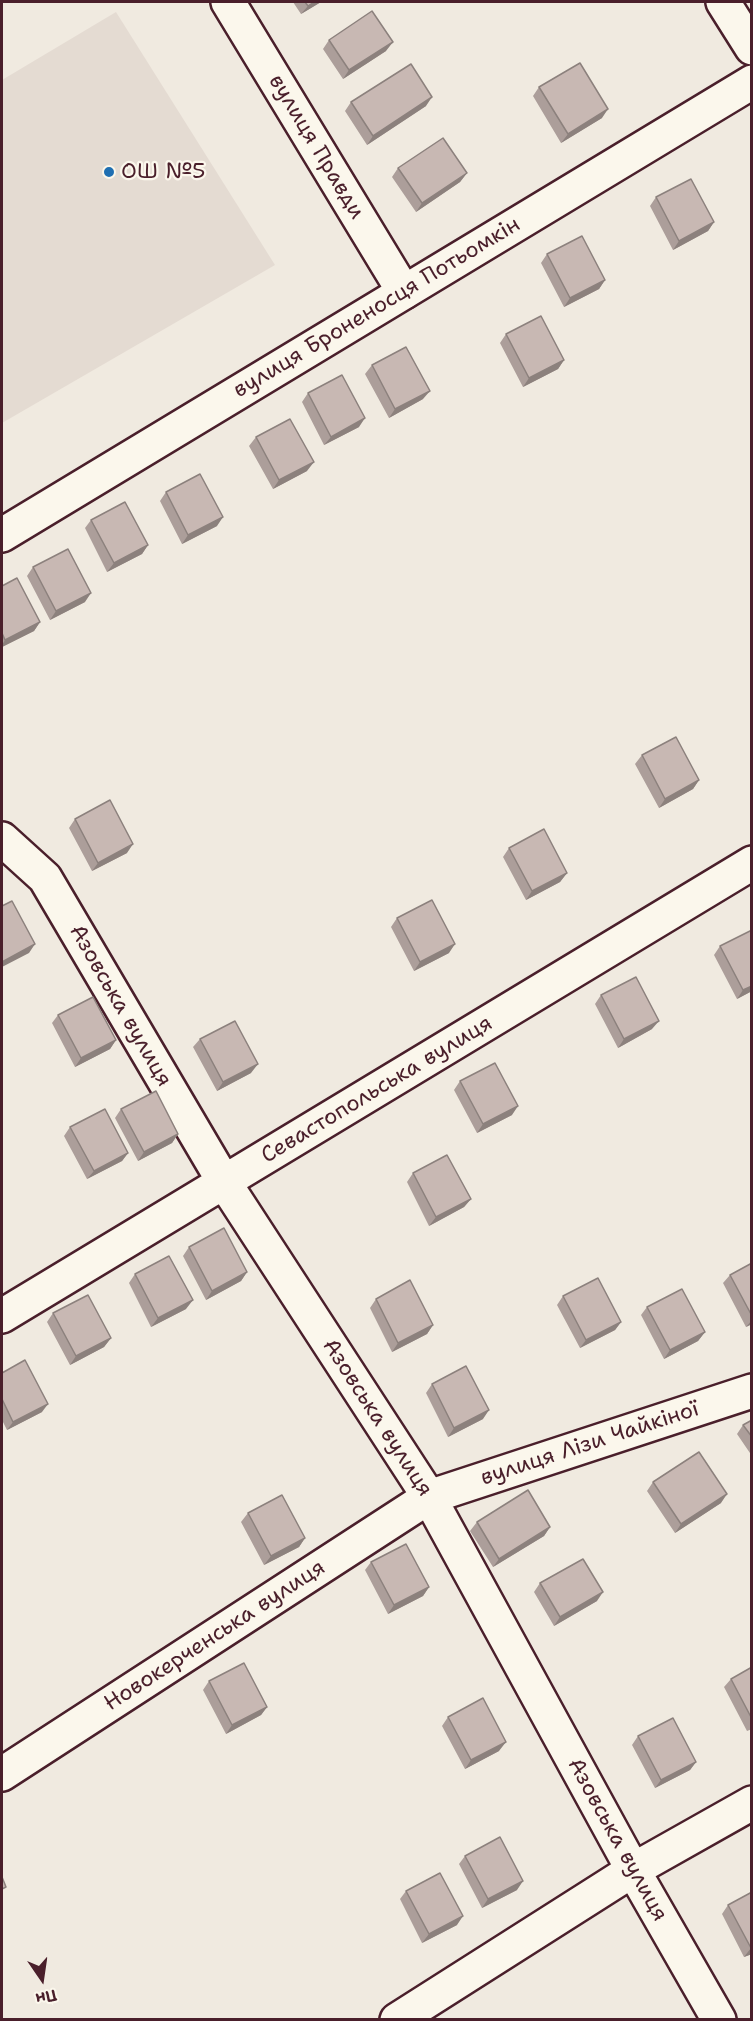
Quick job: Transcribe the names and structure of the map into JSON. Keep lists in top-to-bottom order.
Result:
{
  "streets": {
    "street": [
      "вулиця Правди",
      "вулиця Броненосця Потьомкін",
      "Азовська вулиця",
      "Севастопольська вулиця",
      "вулиця Лізи Чайкіної",
      "Новокерченська вулиця"
    ]
  },
  "crossings": [
    ["вулиця Правди", "вулиця Броненосця Потьомкін"],
    ["Азовська вулиця", "Севастопольська вулиця"],
    ["Азовська вулиця", "вулиця Лізи Чайкіної"],
    ["Азовська вулиця", "Новокерченська вулиця"],
    ["вулиця Лізи Чайкіної", "Новокерченська вулиця"]
  ],
  "places": ["ОШ №5"],
  "north": "bottom"
}
